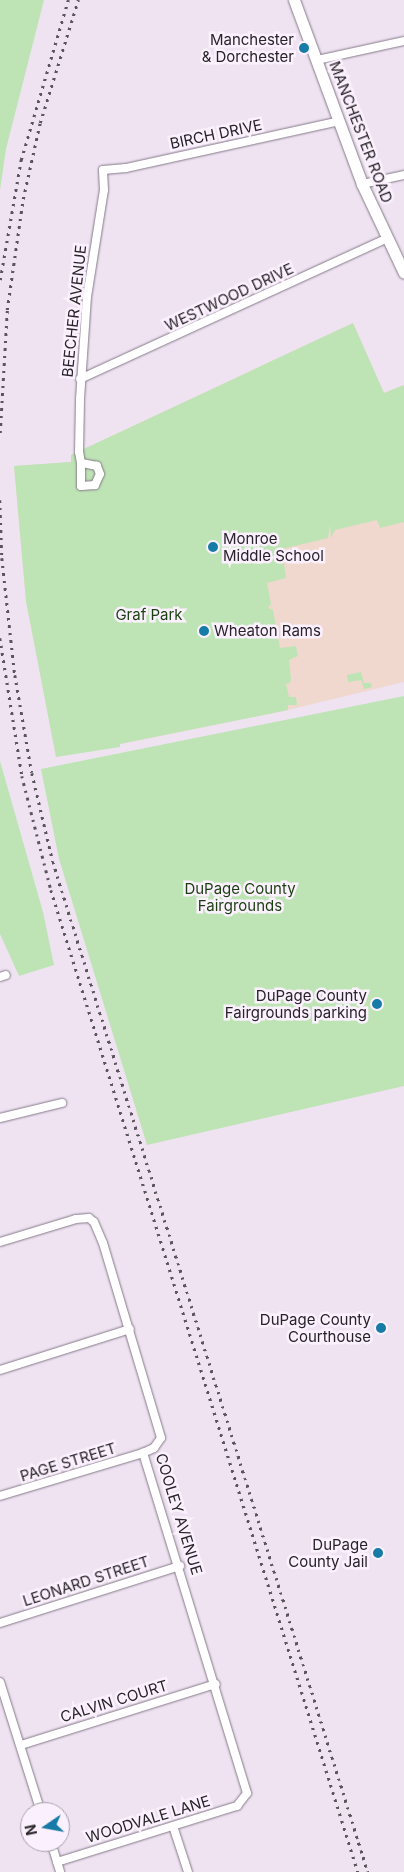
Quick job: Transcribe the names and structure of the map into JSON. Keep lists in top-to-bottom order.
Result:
{
  "streets": {
    "street": [
      "MANCHESTER ROAD",
      "BIRCH DRIVE",
      "WESTWOOD DRIVE",
      "BEECHER AVENUE",
      "PAGE STREET",
      "COOLEY AVENUE",
      "LEONARD STREET",
      "CALVIN COURT",
      "WOODVALE LANE"
    ]
  },
  "crossings": [
    ["MANCHESTER ROAD", "BIRCH DRIVE"],
    ["MANCHESTER ROAD", "WESTWOOD DRIVE"],
    ["BIRCH DRIVE", "BEECHER AVENUE"],
    ["WESTWOOD DRIVE", "BEECHER AVENUE"],
    ["PAGE STREET", "COOLEY AVENUE"],
    ["COOLEY AVENUE", "LEONARD STREET"],
    ["COOLEY AVENUE", "CALVIN COURT"],
    ["COOLEY AVENUE", "WOODVALE LANE"]
  ],
  "parks": ["Graf Park", "DuPage County Fairgrounds"],
  "places": [
    "Manchester & Dorchester",
    "Monroe Middle School",
    "Wheaton Rams",
    "DuPage County Fairgrounds parking",
    "DuPage County Courthouse",
    "DuPage County Jail"
  ],
  "north": "left"
}
